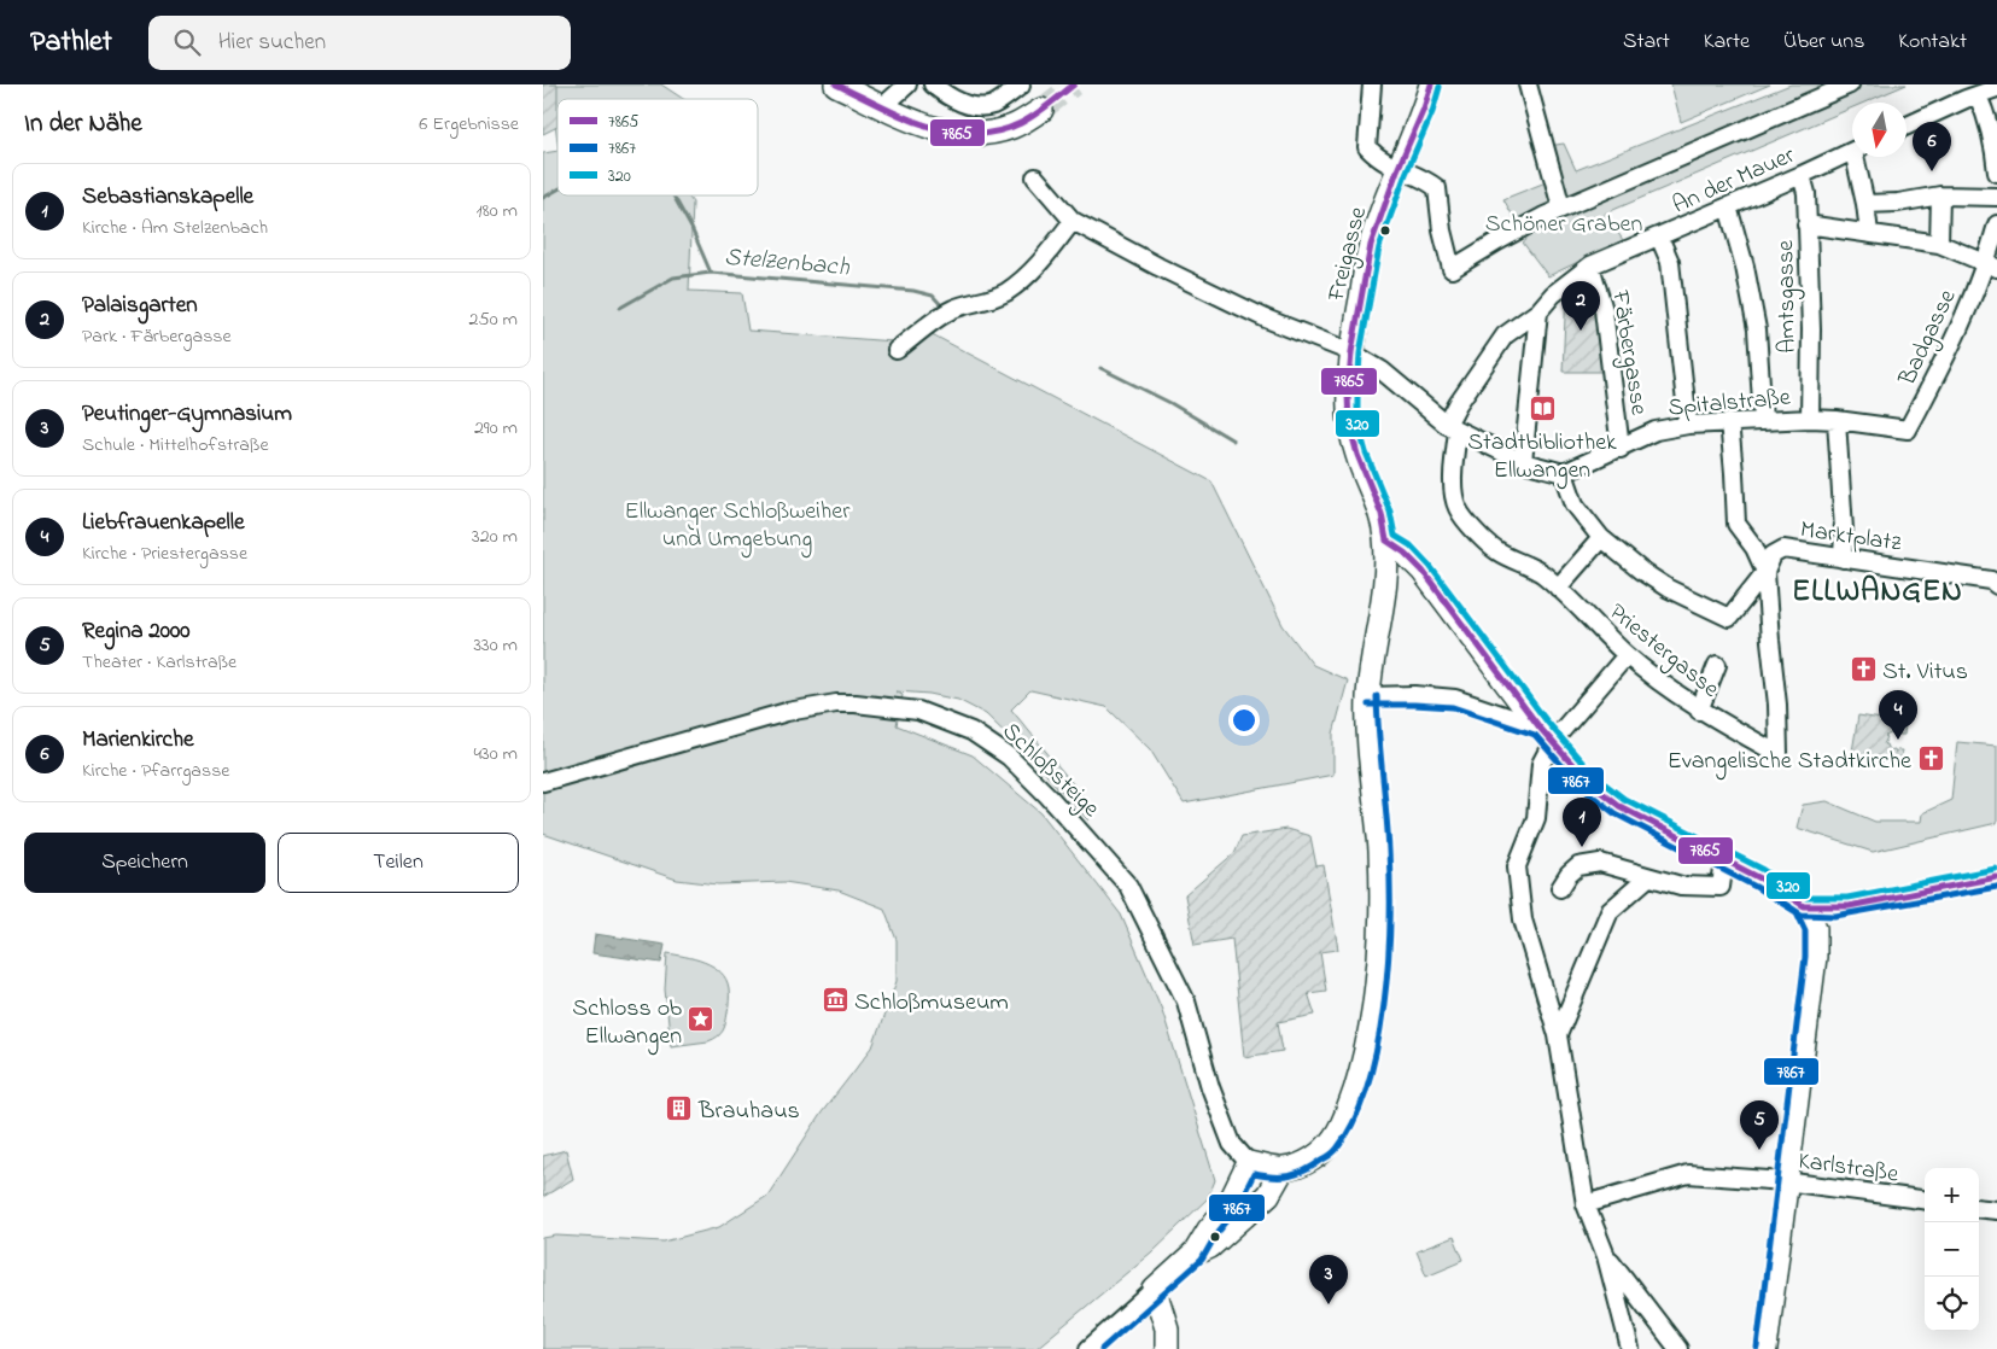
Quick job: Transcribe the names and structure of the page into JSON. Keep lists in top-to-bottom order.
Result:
{
  "streets": {
    "street": [
      "An der Mauer",
      "Freigasse",
      "Amtsgasse",
      "Badgasse",
      "Färbergasse",
      "Spitalstraße",
      "Marktplatz",
      "Priestergasse",
      "Schloßsteige",
      "Karlstraße"
    ]
  },
  "crossings": [
    ["An der Mauer", "Amtsgasse"],
    ["An der Mauer", "Färbergasse"],
    ["An der Mauer", "Priestergasse"],
    ["Amtsgasse", "Spitalstraße"],
    ["Badgasse", "Spitalstraße"],
    ["Färbergasse", "Spitalstraße"],
    ["Marktplatz", "Priestergasse"]
  ],
  "districts": ["ELLWANGEN"],
  "water": ["Stelzenbach"],
  "parks": ["Schöner Graben", "Ellwanger Schloßweiher und Umgebung"],
  "places": {
    "library": ["Stadtbibliothek Ellwangen"],
    "church": ["St. Vitus", "Evangelische Stadtkirche"],
    "museum": ["Schloßmuseum"],
    "place": ["Schloss ob Ellwangen"],
    "building": ["Brauhaus"]
  },
  "lines": ["transit line 7865", "transit line 320", "transit line 7867"],
  "legend": ["7865", "7867", "320"],
  "north": "bottom",
  "page": {
    "header": "Pathlet",
    "search": "Hier suchen",
    "nav": [
      "Start",
      "Karte",
      "Über uns",
      "Kontakt"
    ],
    "heading": ["In der Nähe", "6 Ergebnisse"],
    "pins": [
      "6",
      "2",
      "4",
      "1",
      "5",
      "3"
    ],
    "list": [
      {
        "mark": "1",
        "name": "Sebastianskapelle",
        "note": "Kirche · Am Stelzenbach",
        "value": "180 m"
      },
      {
        "mark": "2",
        "name": "Palaisgarten",
        "note": "Park · Färbergasse",
        "value": "250 m"
      },
      {
        "mark": "3",
        "name": "Peutinger-Gymnasium",
        "note": "Schule · Mittelhofstraße",
        "value": "290 m"
      },
      {
        "mark": "4",
        "name": "Liebfrauenkapelle",
        "note": "Kirche · Priestergasse",
        "value": "320 m"
      },
      {
        "mark": "5",
        "name": "Regina 2000",
        "note": "Theater · Karlstraße",
        "value": "330 m"
      },
      {
        "mark": "6",
        "name": "Marienkirche",
        "note": "Kirche · Pfarrgasse",
        "value": "430 m"
      }
    ],
    "buttons": ["Speichern", "Teilen"],
    "map_buttons": ["+", "−"]
  }
}
